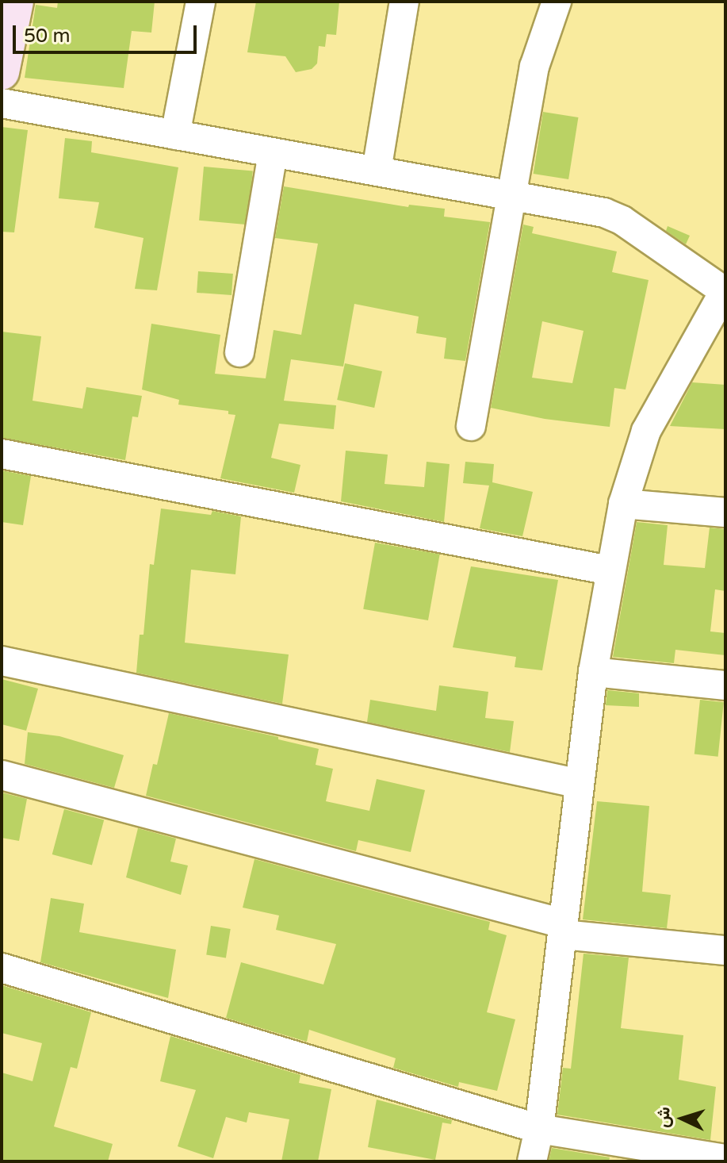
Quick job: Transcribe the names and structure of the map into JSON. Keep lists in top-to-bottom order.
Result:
{
  "scale_bar": "50 m",
  "north": "left"
}
